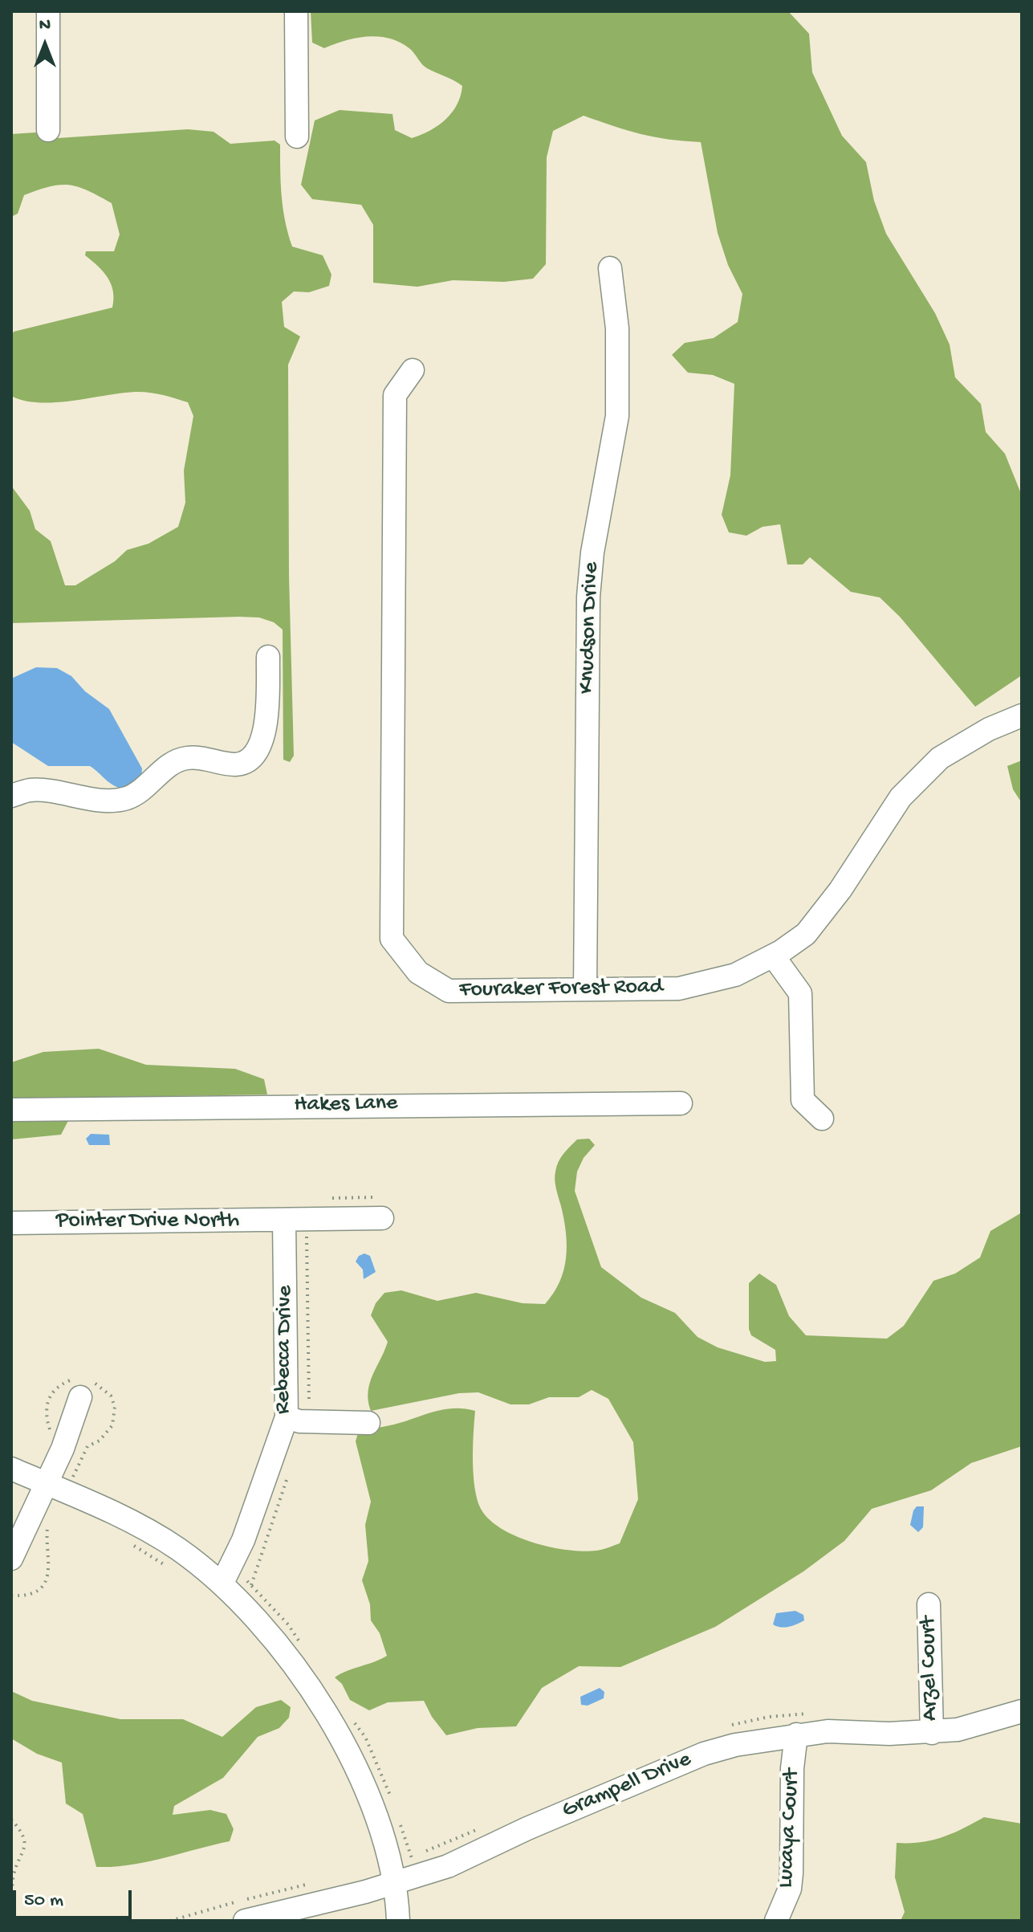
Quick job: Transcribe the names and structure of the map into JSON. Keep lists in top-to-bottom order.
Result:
{
  "streets": {
    "street": [
      "Knudson Drive",
      "Fouraker Forest Road",
      "Hakes Lane",
      "Pointer Drive North",
      "Rebecca Drive",
      "Arzel Court",
      "Grampell Drive",
      "Lucaya Court"
    ]
  },
  "crossings": [
    ["Knudson Drive", "Fouraker Forest Road"],
    ["Pointer Drive North", "Rebecca Drive"],
    ["Arzel Court", "Grampell Drive"],
    ["Grampell Drive", "Lucaya Court"]
  ],
  "scale_bar": "50 m",
  "north": "top"
}
